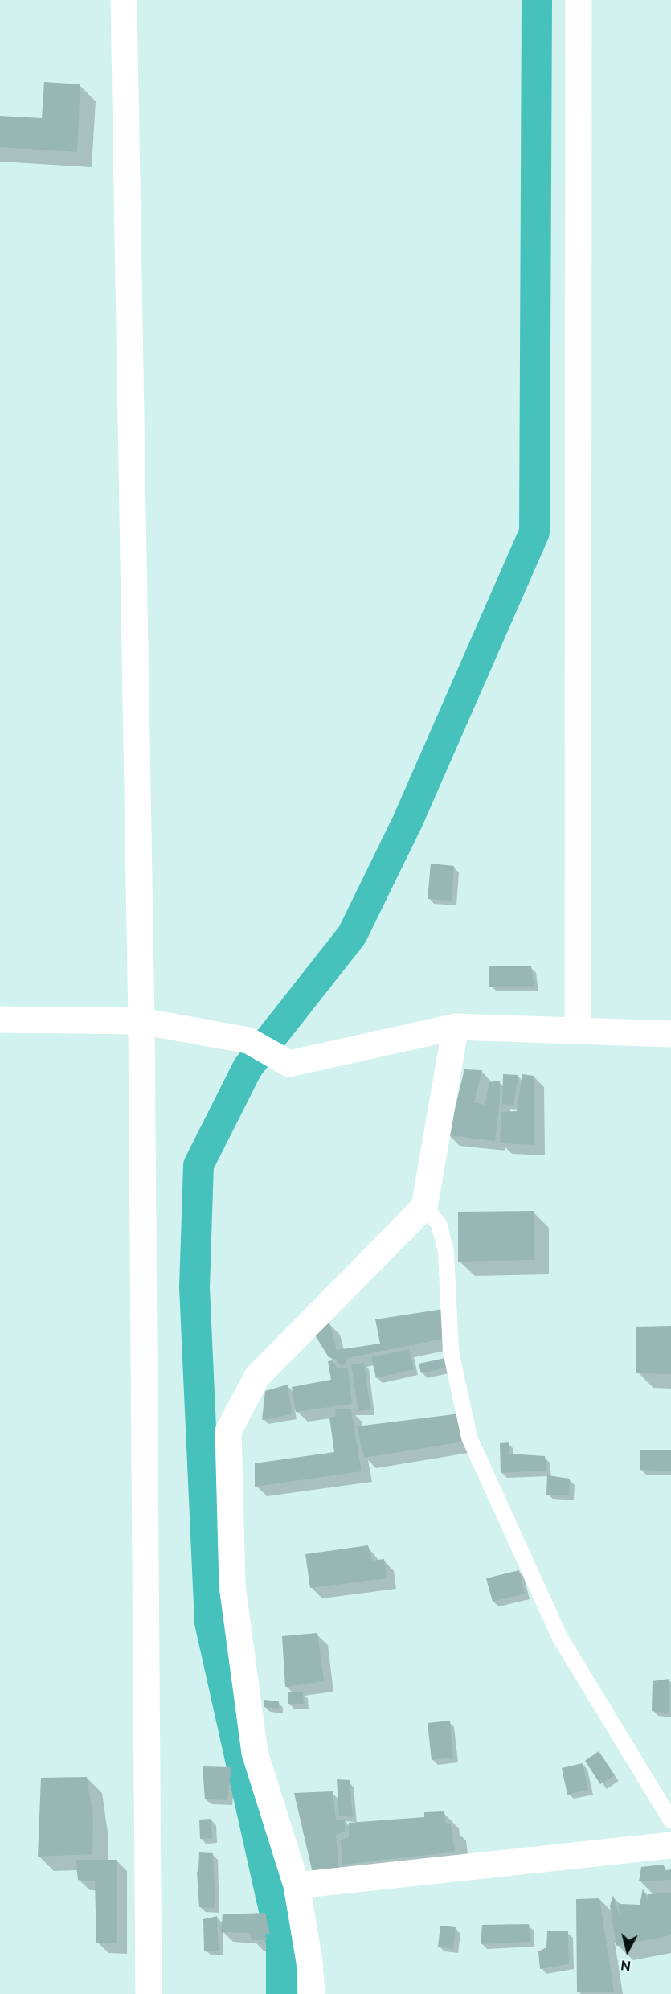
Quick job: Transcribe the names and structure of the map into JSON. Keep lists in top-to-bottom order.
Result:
{
  "north": "bottom"
}
